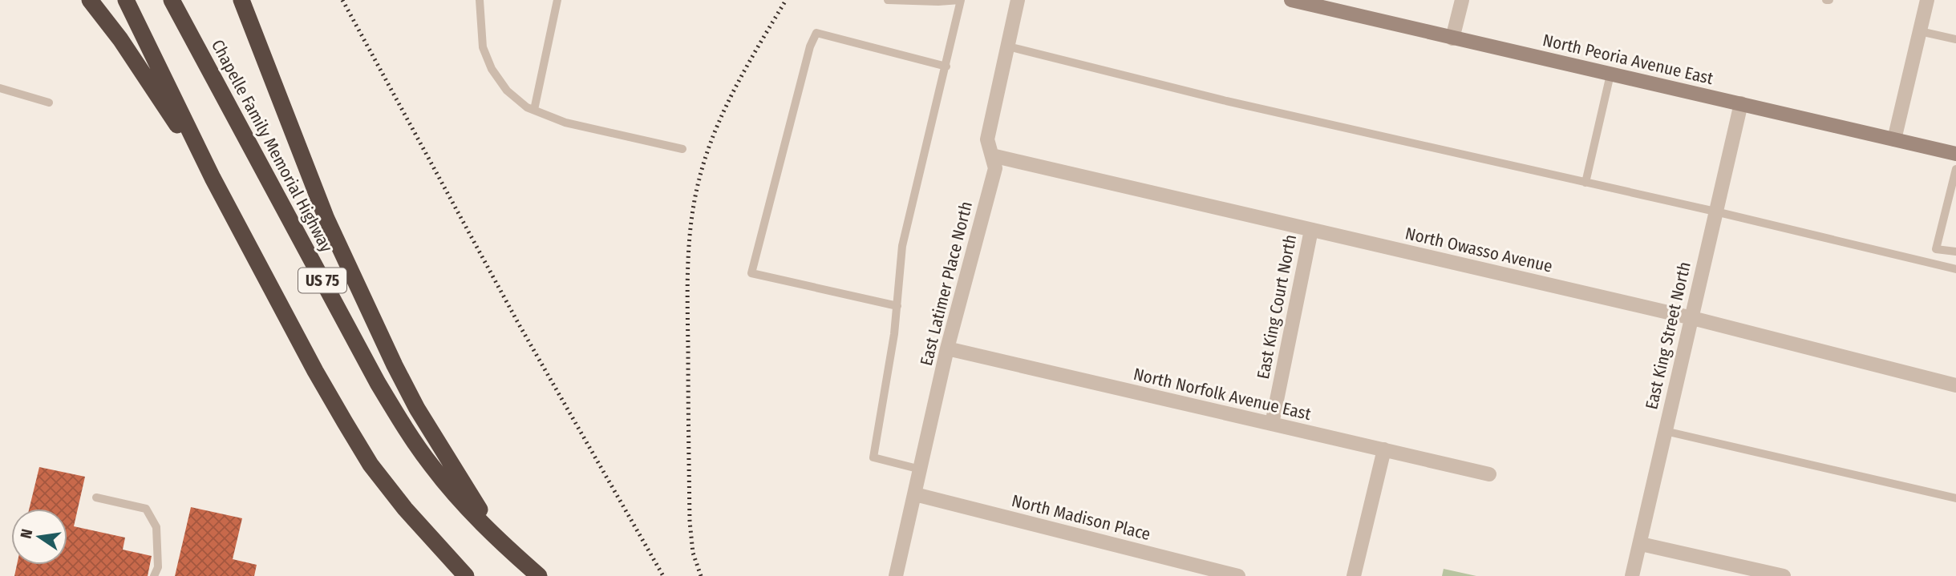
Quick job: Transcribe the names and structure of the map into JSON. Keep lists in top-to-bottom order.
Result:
{
  "streets": {
    "highway": ["Chapelle Family Memorial Highway", "US 75"],
    "main road": ["North Peoria Avenue East"],
    "street": [
      "North Owasso Avenue",
      "East Latimer Place North",
      "East King Court North",
      "East King Street North",
      "North Norfolk Avenue East",
      "North Madison Place"
    ]
  },
  "crossings": [
    ["North Peoria Avenue East", "East King Street North"],
    ["North Owasso Avenue", "East Latimer Place North"],
    ["North Owasso Avenue", "East King Court North"],
    ["North Owasso Avenue", "East King Street North"],
    ["East Latimer Place North", "North Norfolk Avenue East"],
    ["East Latimer Place North", "North Madison Place"],
    ["East King Court North", "North Norfolk Avenue East"]
  ],
  "north": "left"
}
